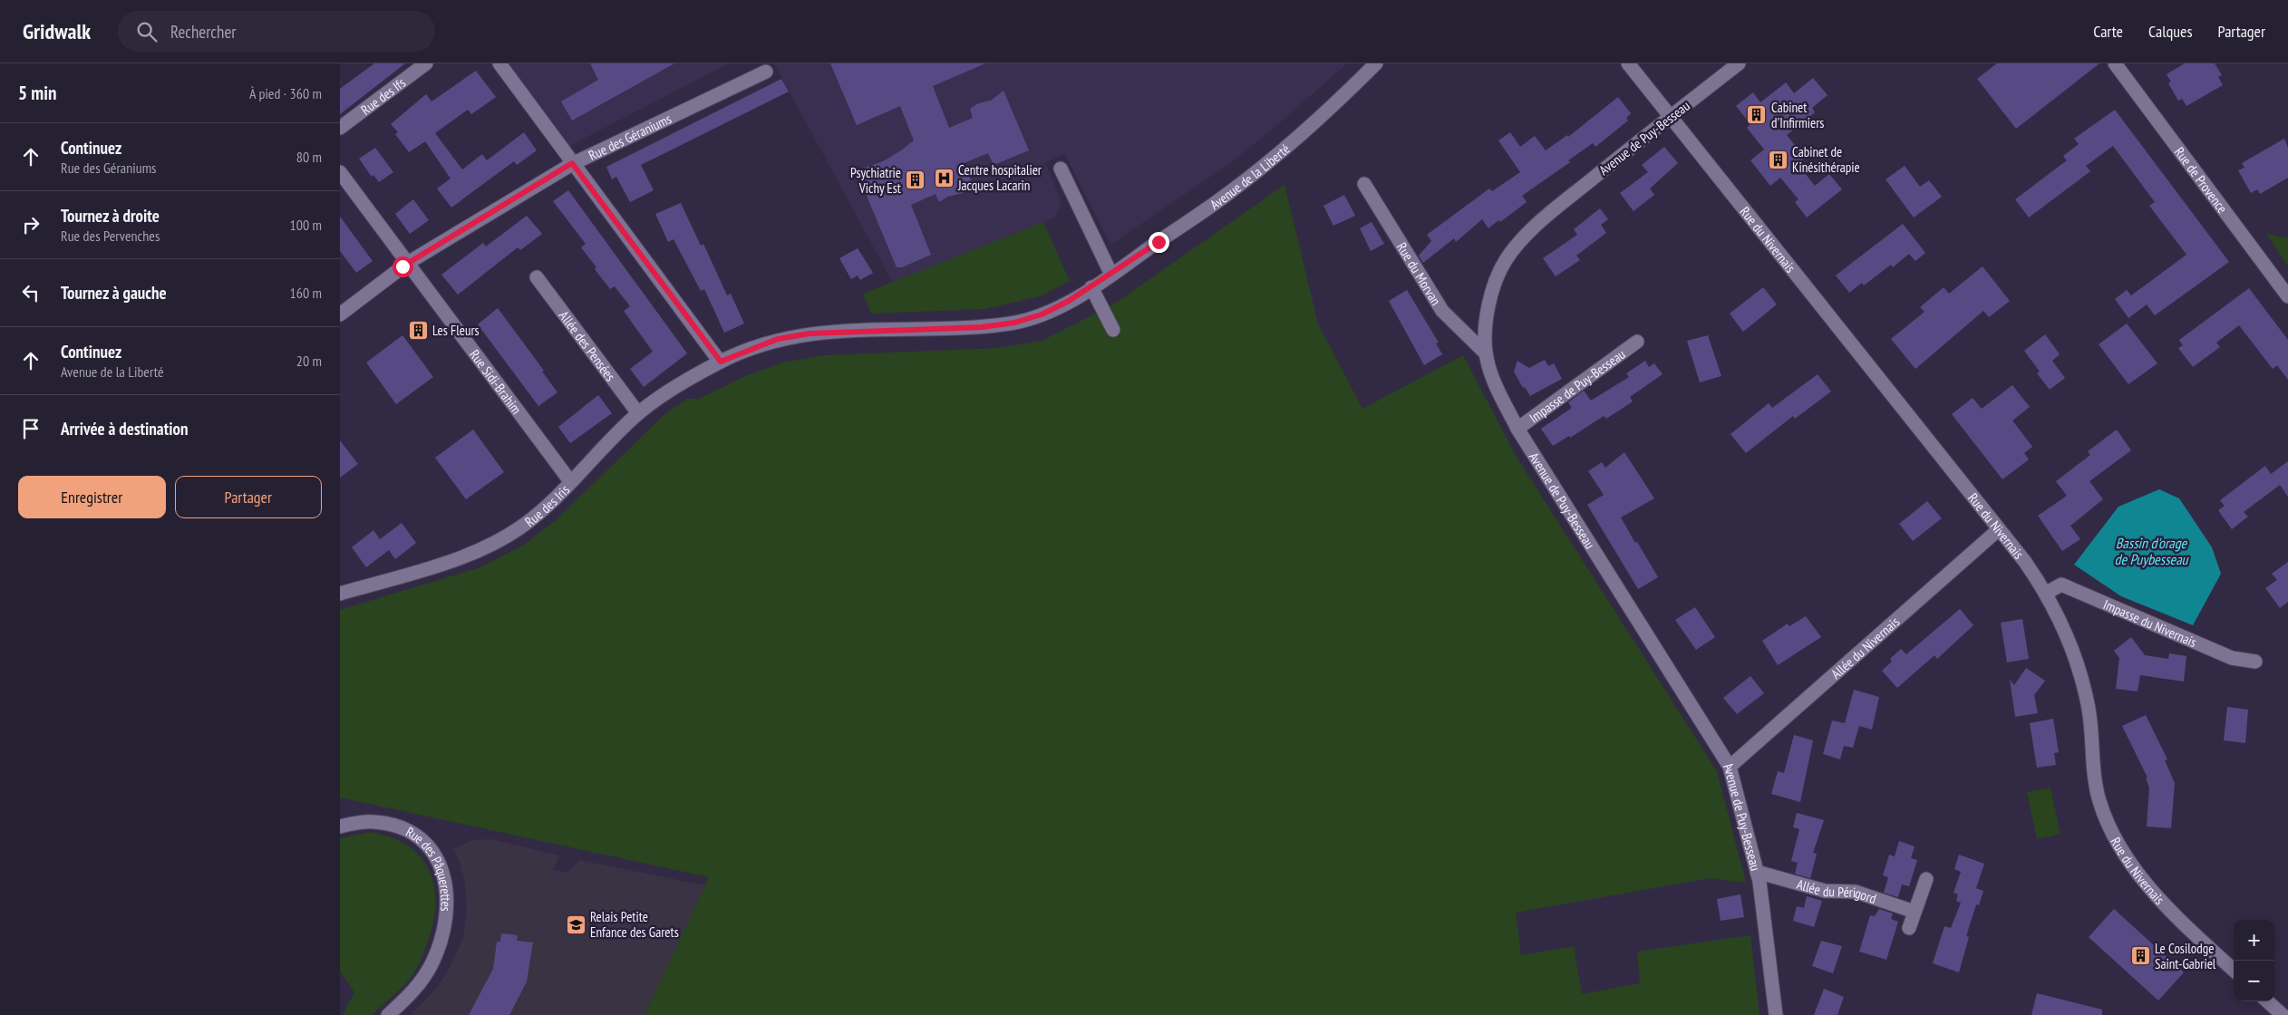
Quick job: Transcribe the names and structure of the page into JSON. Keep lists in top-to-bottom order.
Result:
{
  "streets": {
    "street": [
      "Rue des Ifs",
      "Rue des Géraniums",
      "Avenue de Puy-Besseau",
      "Avenue de la Liberté",
      "Rue de Provence",
      "Rue du Nivernais",
      "Rue du Morvan",
      "Allée des Pensées",
      "Rue Sidi-Brahim",
      "Impasse de Puy-Besseau",
      "Rue des Iris",
      "Impasse du Nivernais",
      "Allée du Nivernais",
      "Rue des Pâquerettes",
      "Allée du Périgord"
    ]
  },
  "crossings": [
    ["Rue des Géraniums", "Rue Sidi-Brahim"],
    ["Avenue de Puy-Besseau", "Rue du Nivernais"],
    ["Avenue de Puy-Besseau", "Rue du Morvan"],
    ["Avenue de Puy-Besseau", "Impasse de Puy-Besseau"],
    ["Avenue de Puy-Besseau", "Allée du Nivernais"],
    ["Avenue de Puy-Besseau", "Allée du Périgord"],
    ["Avenue de la Liberté", "Rue des Iris"],
    ["Rue du Nivernais", "Impasse du Nivernais"],
    ["Rue du Nivernais", "Allée du Nivernais"],
    ["Allée des Pensées", "Rue des Iris"],
    ["Rue Sidi-Brahim", "Rue des Iris"]
  ],
  "water": ["Bassin d'orage de Puybesseau"],
  "places": {
    "building": [
      "Cabinet d'Infirmiers",
      "Cabinet de Kinésithérapie",
      "Psychiatrie Vichy Est",
      "Les Fleurs",
      "Le Cosilodge Saint-Gabriel"
    ],
    "hospital": ["Centre hospitalier Jacques Lacarin"],
    "school or university": ["Relais Petite Enfance des Garets"]
  },
  "page": {
    "header": "Gridwalk",
    "search": "Rechercher",
    "nav": ["Carte", "Calques", "Partager"],
    "heading": ["5 min", "À pied · 360 m"],
    "list": [
      ["Continuez", "Rue des Géraniums", "80 m"],
      ["Tournez à droite", "Rue des Pervenches", "100 m"],
      ["Tournez à gauche", "160 m"],
      ["Continuez", "Avenue de la Liberté", "20 m"],
      "Arrivée à destination"
    ],
    "buttons": ["Enregistrer", "Partager"],
    "map_buttons": ["+", "−"]
  }
}
